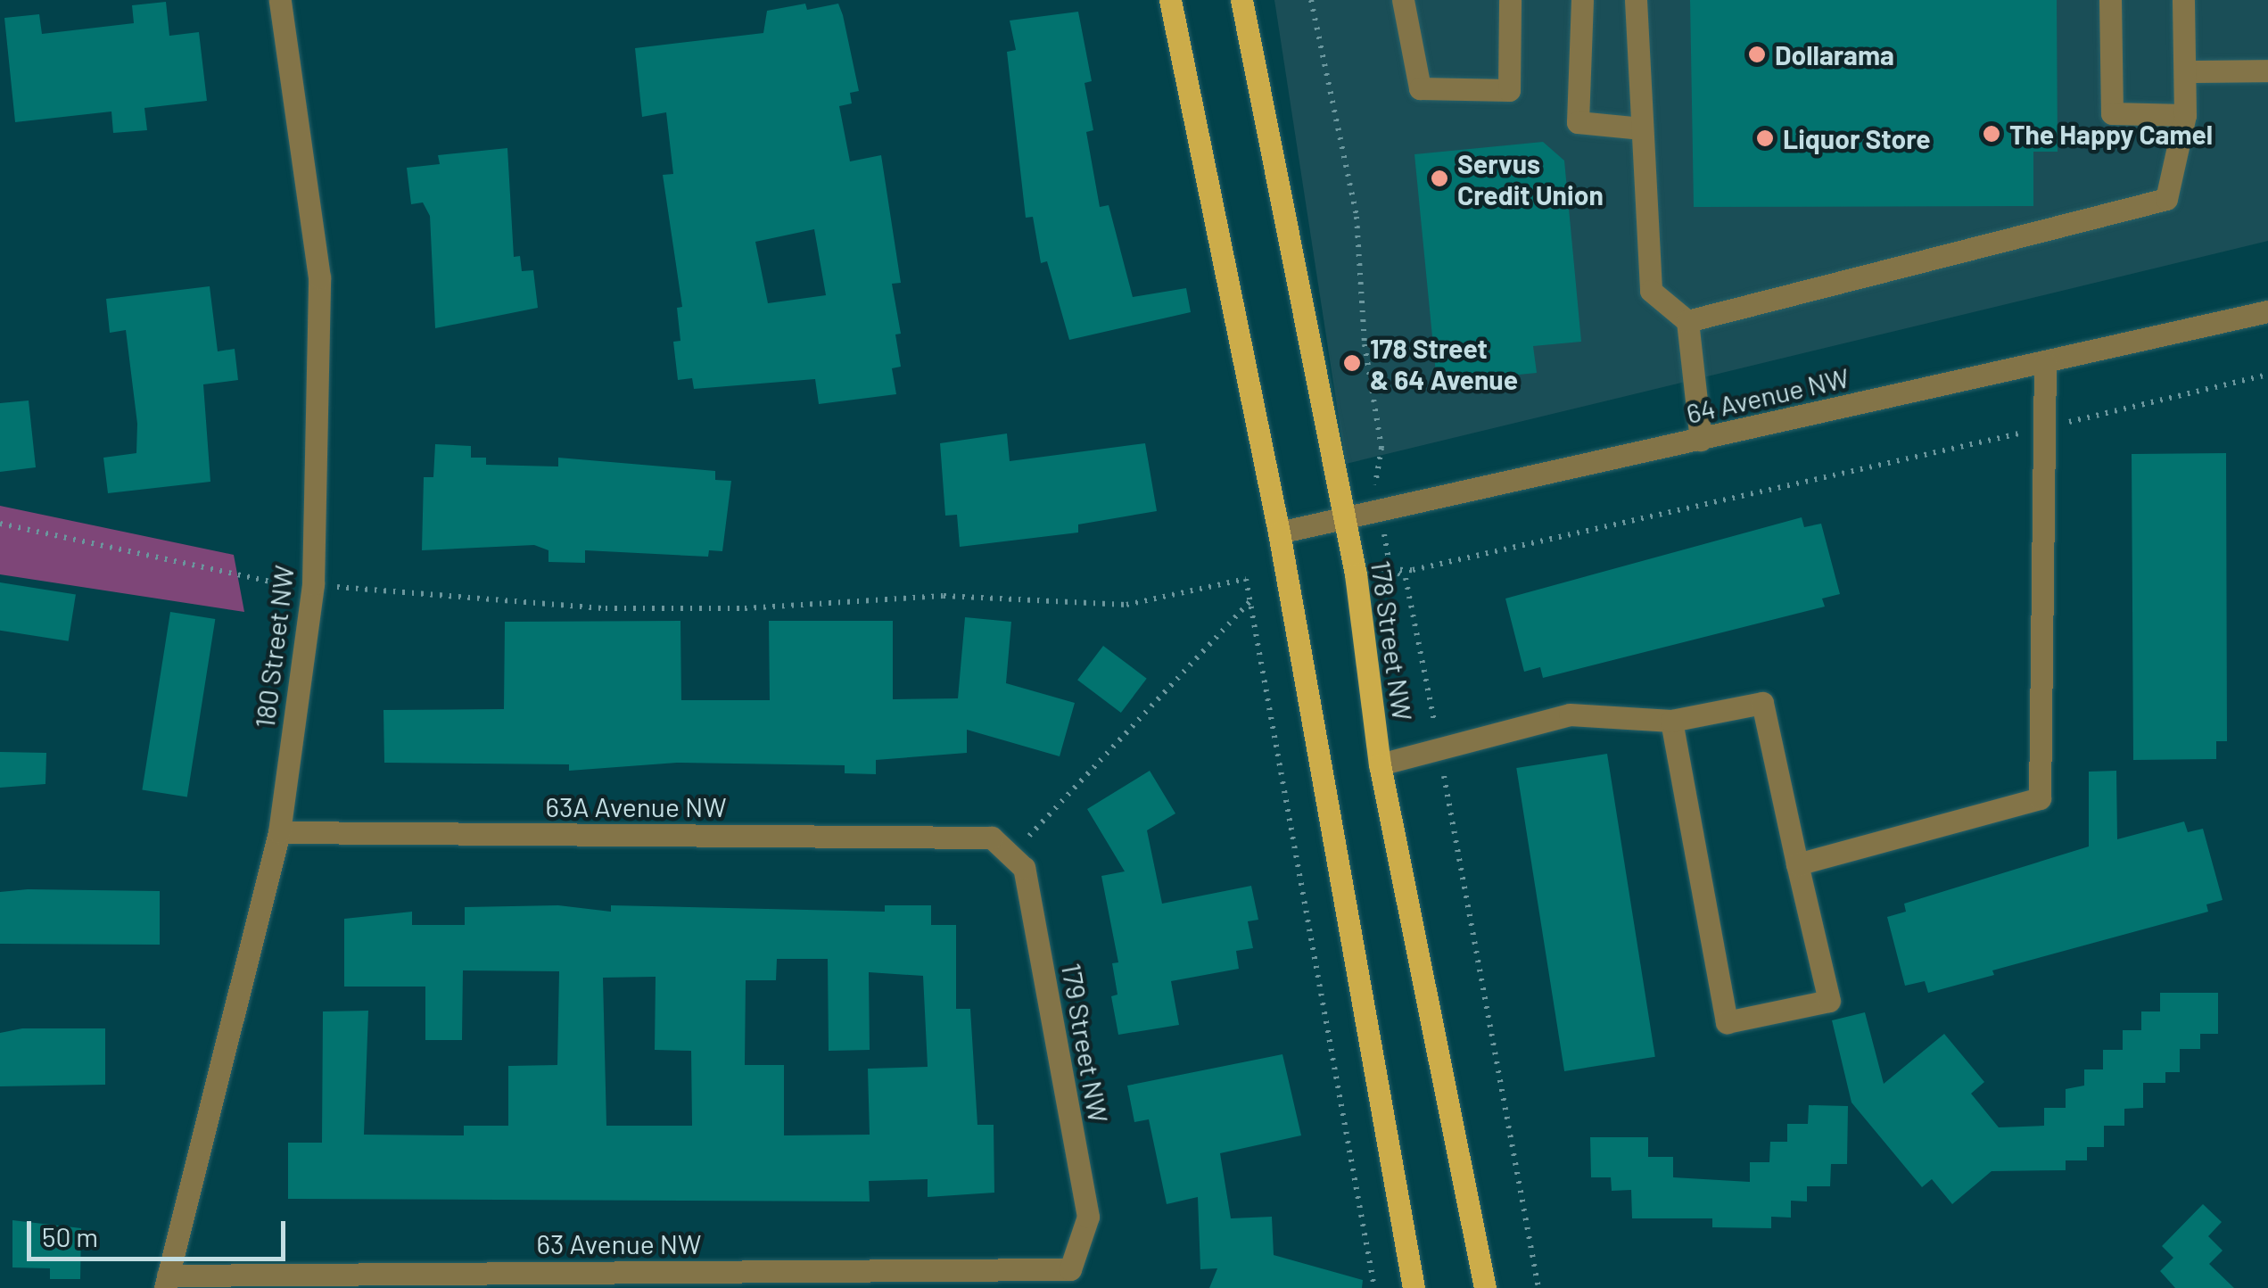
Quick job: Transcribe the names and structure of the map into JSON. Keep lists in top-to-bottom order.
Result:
{
  "streets": {
    "main road": ["178 Street NW"],
    "street": [
      "64 Avenue NW",
      "180 Street NW",
      "63A Avenue NW",
      "179 Street NW",
      "63 Avenue NW"
    ]
  },
  "crossings": [
    ["64 Avenue NW", "178 Street NW"],
    ["180 Street NW", "63A Avenue NW"],
    ["180 Street NW", "63 Avenue NW"],
    ["63A Avenue NW", "179 Street NW"],
    ["179 Street NW", "63 Avenue NW"]
  ],
  "places": [
    "Dollarama",
    "The Happy Camel",
    "Liquor Store",
    "Servus Credit Union",
    "178 Street & 64 Avenue"
  ],
  "scale_bar": "50 m"
}
